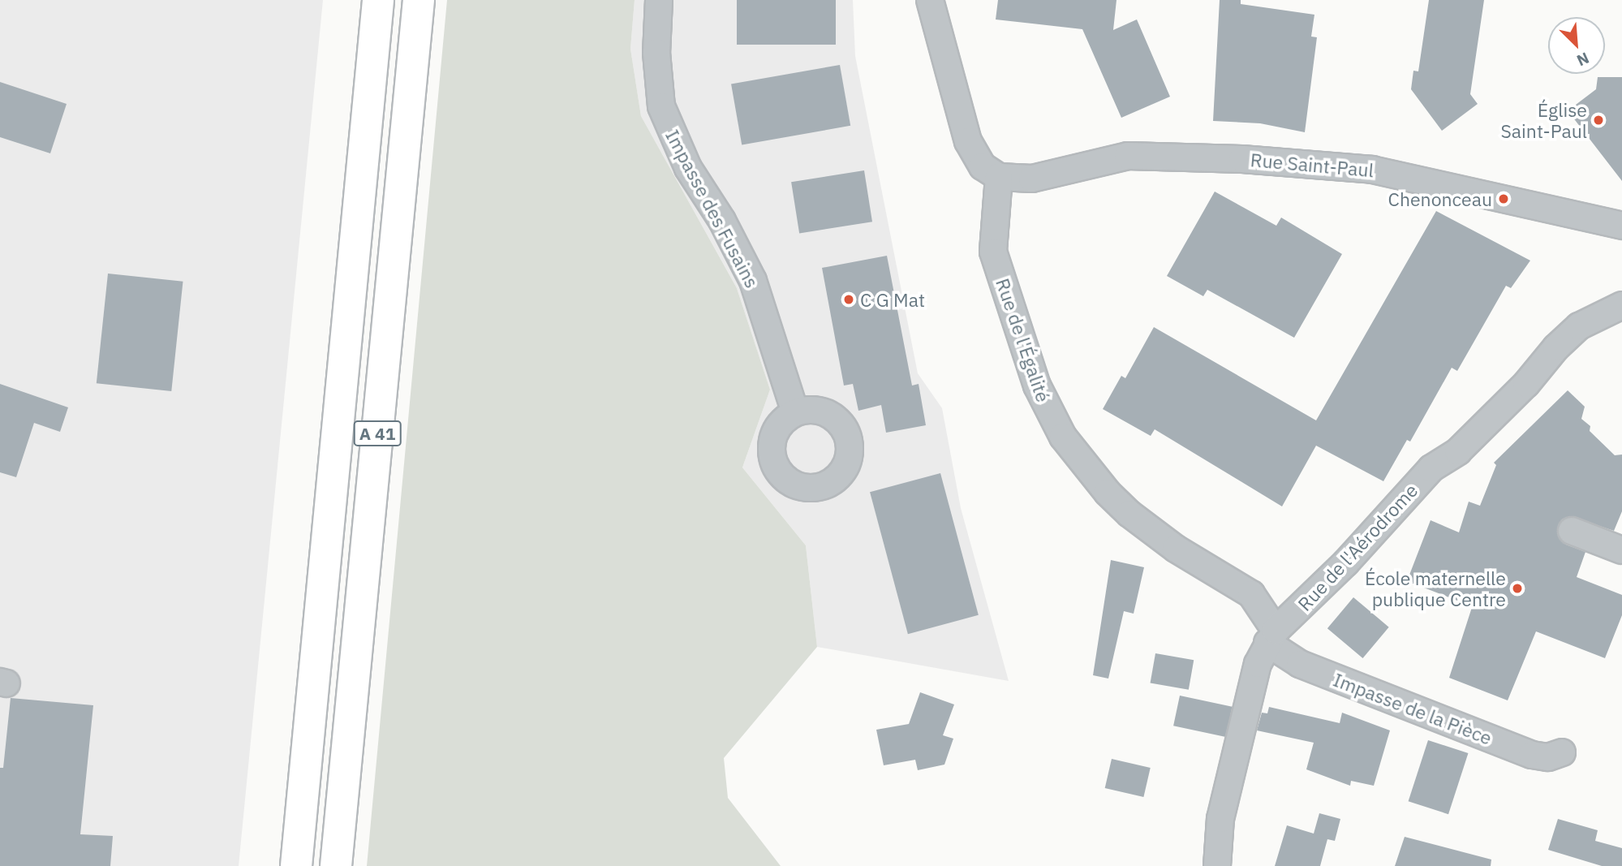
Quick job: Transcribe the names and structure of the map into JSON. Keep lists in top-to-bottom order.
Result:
{
  "streets": {
    "highway": ["A 41"],
    "street": [
      "Rue Saint-Paul",
      "Impasse des Fusains",
      "Rue de l'Égalité",
      "Rue de l'Aérodrome",
      "Impasse de la Pièce"
    ]
  },
  "crossings": [
    ["Rue Saint-Paul", "Rue de l'Égalité"],
    ["Rue de l'Égalité", "Rue de l'Aérodrome"],
    ["Rue de l'Égalité", "Impasse de la Pièce"],
    ["Rue de l'Aérodrome", "Impasse de la Pièce"]
  ],
  "places": [
    "Église Saint-Paul",
    "Chenonceau",
    "C G Mat",
    "École maternelle publique Centre"
  ],
  "north": "bottom right"
}
